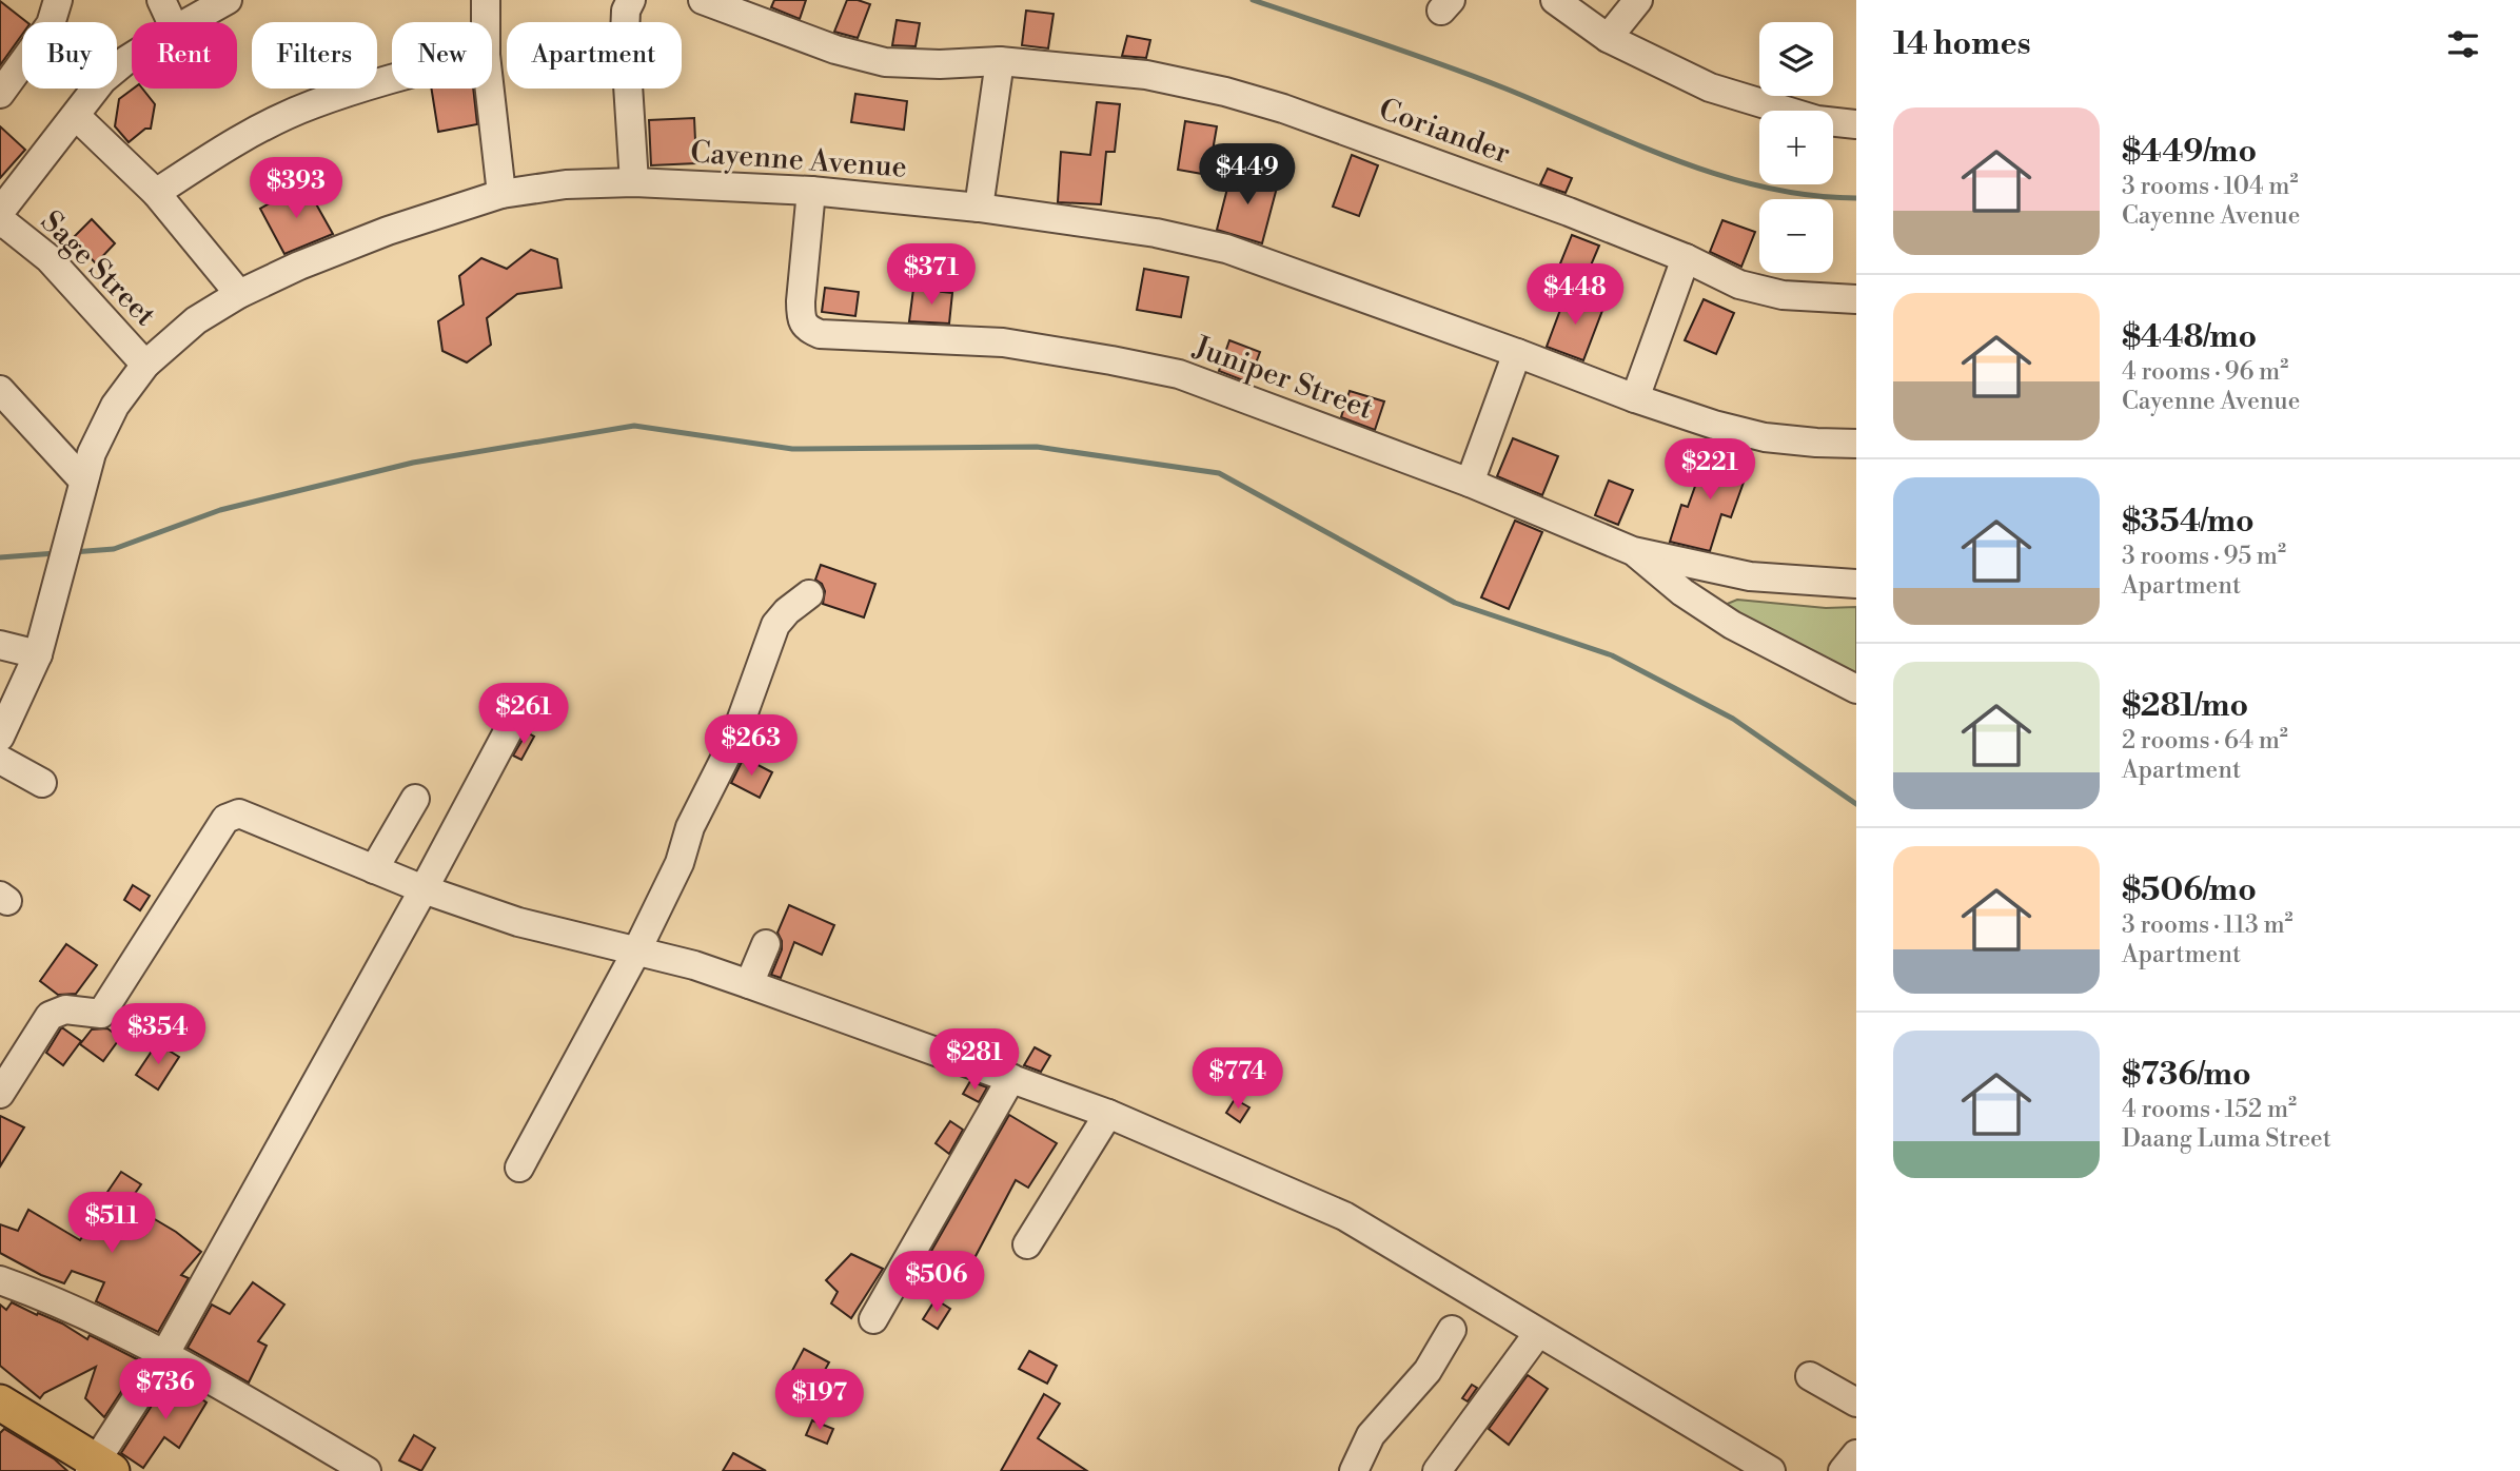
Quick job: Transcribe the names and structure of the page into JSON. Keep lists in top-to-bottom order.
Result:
{
  "streets": {
    "street": [
      "Coriander",
      "Cayenne Avenue",
      "Sage Street",
      "Juniper Street"
    ]
  },
  "crossings": [
    ["Cayenne Avenue", "Sage Street"],
    ["Cayenne Avenue", "Juniper Street"]
  ],
  "page": {
    "heading": "14 homes",
    "map_buttons": ["+", "−"],
    "chip": [
      "Buy",
      "Rent",
      "Filters",
      "New",
      "Apartment"
    ],
    "list": [
      {
        "name": "$449/mo",
        "note": "3 rooms · 104 m² · Cayenne Avenue"
      },
      {
        "name": "$448/mo",
        "note": "4 rooms · 96 m² · Cayenne Avenue"
      },
      {
        "name": "$354/mo",
        "note": "3 rooms · 95 m² · Apartment"
      },
      {
        "name": "$281/mo",
        "note": "2 rooms · 64 m² · Apartment"
      },
      {
        "name": "$506/mo",
        "note": "3 rooms · 113 m² · Apartment"
      },
      {
        "name": "$736/mo",
        "note": "4 rooms · 152 m² · Daang Luma Street"
      }
    ],
    "price": [
      "$449",
      "$393",
      "$371",
      "$448",
      "$221",
      "$261",
      "$263",
      "$354",
      "$281",
      "$774",
      "$511",
      "$506",
      "$736",
      "$197"
    ]
  }
}
